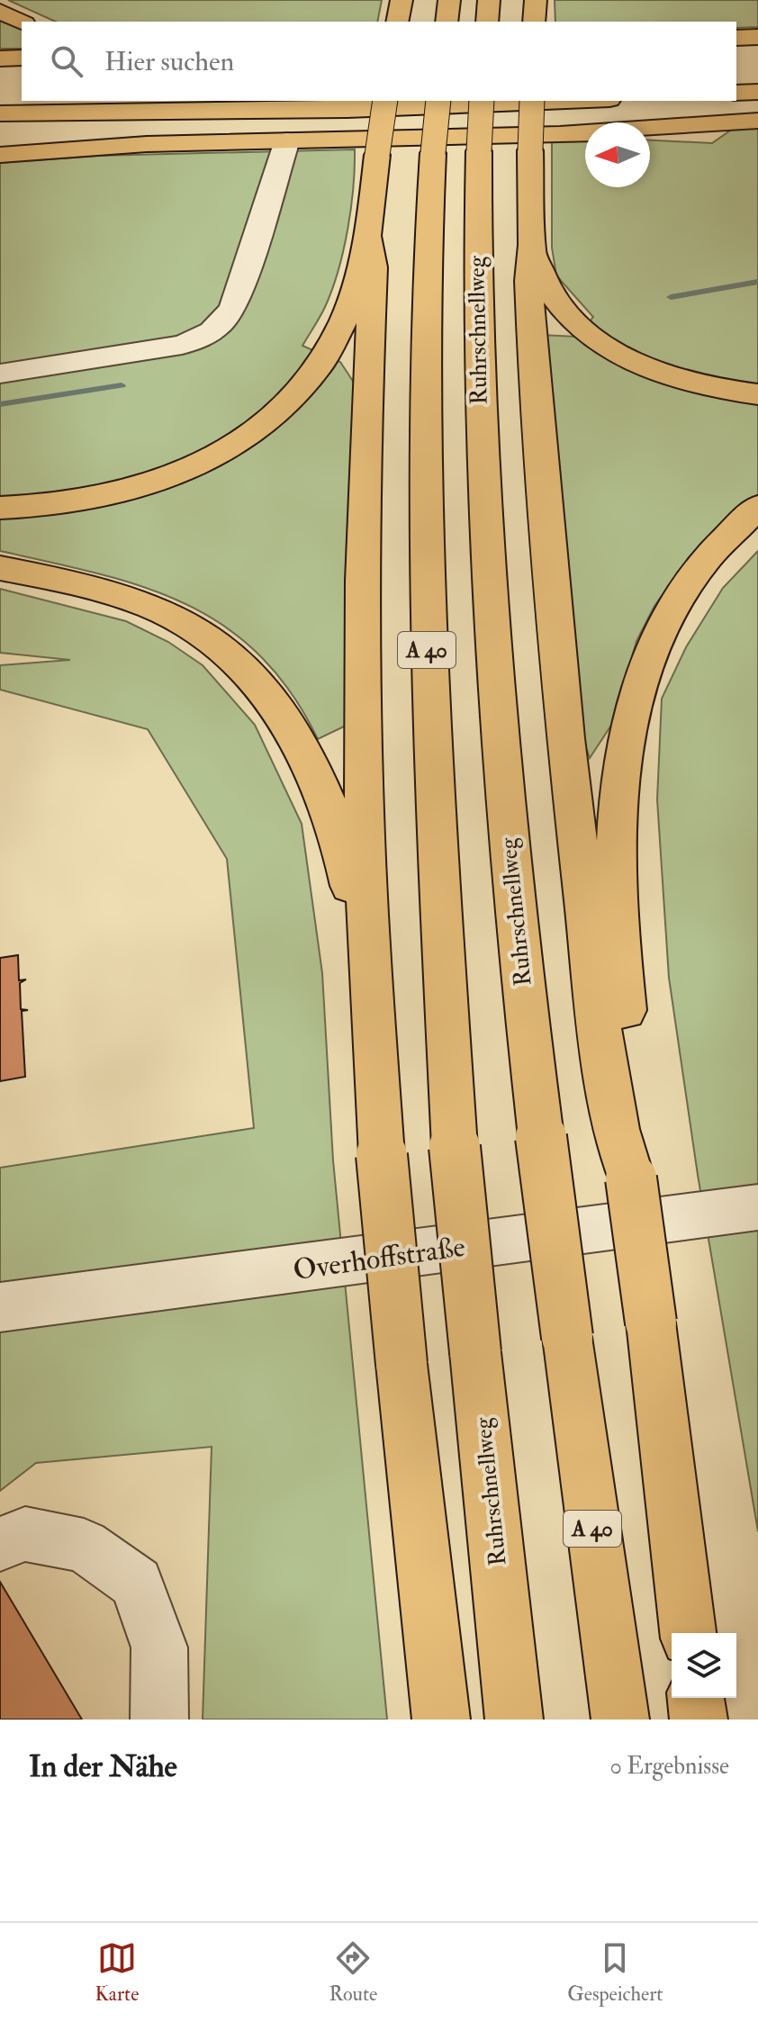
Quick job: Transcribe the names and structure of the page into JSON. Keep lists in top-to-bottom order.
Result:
{
  "streets": {
    "highway": ["Ruhrschnellweg", "A 40"],
    "street": ["Overhoffstraße"]
  },
  "north": "left",
  "page": {
    "search": "Hier suchen",
    "heading": ["In der Nähe", "0 Ergebnisse"],
    "nav": ["Karte", "Route", "Gespeichert"]
  }
}
